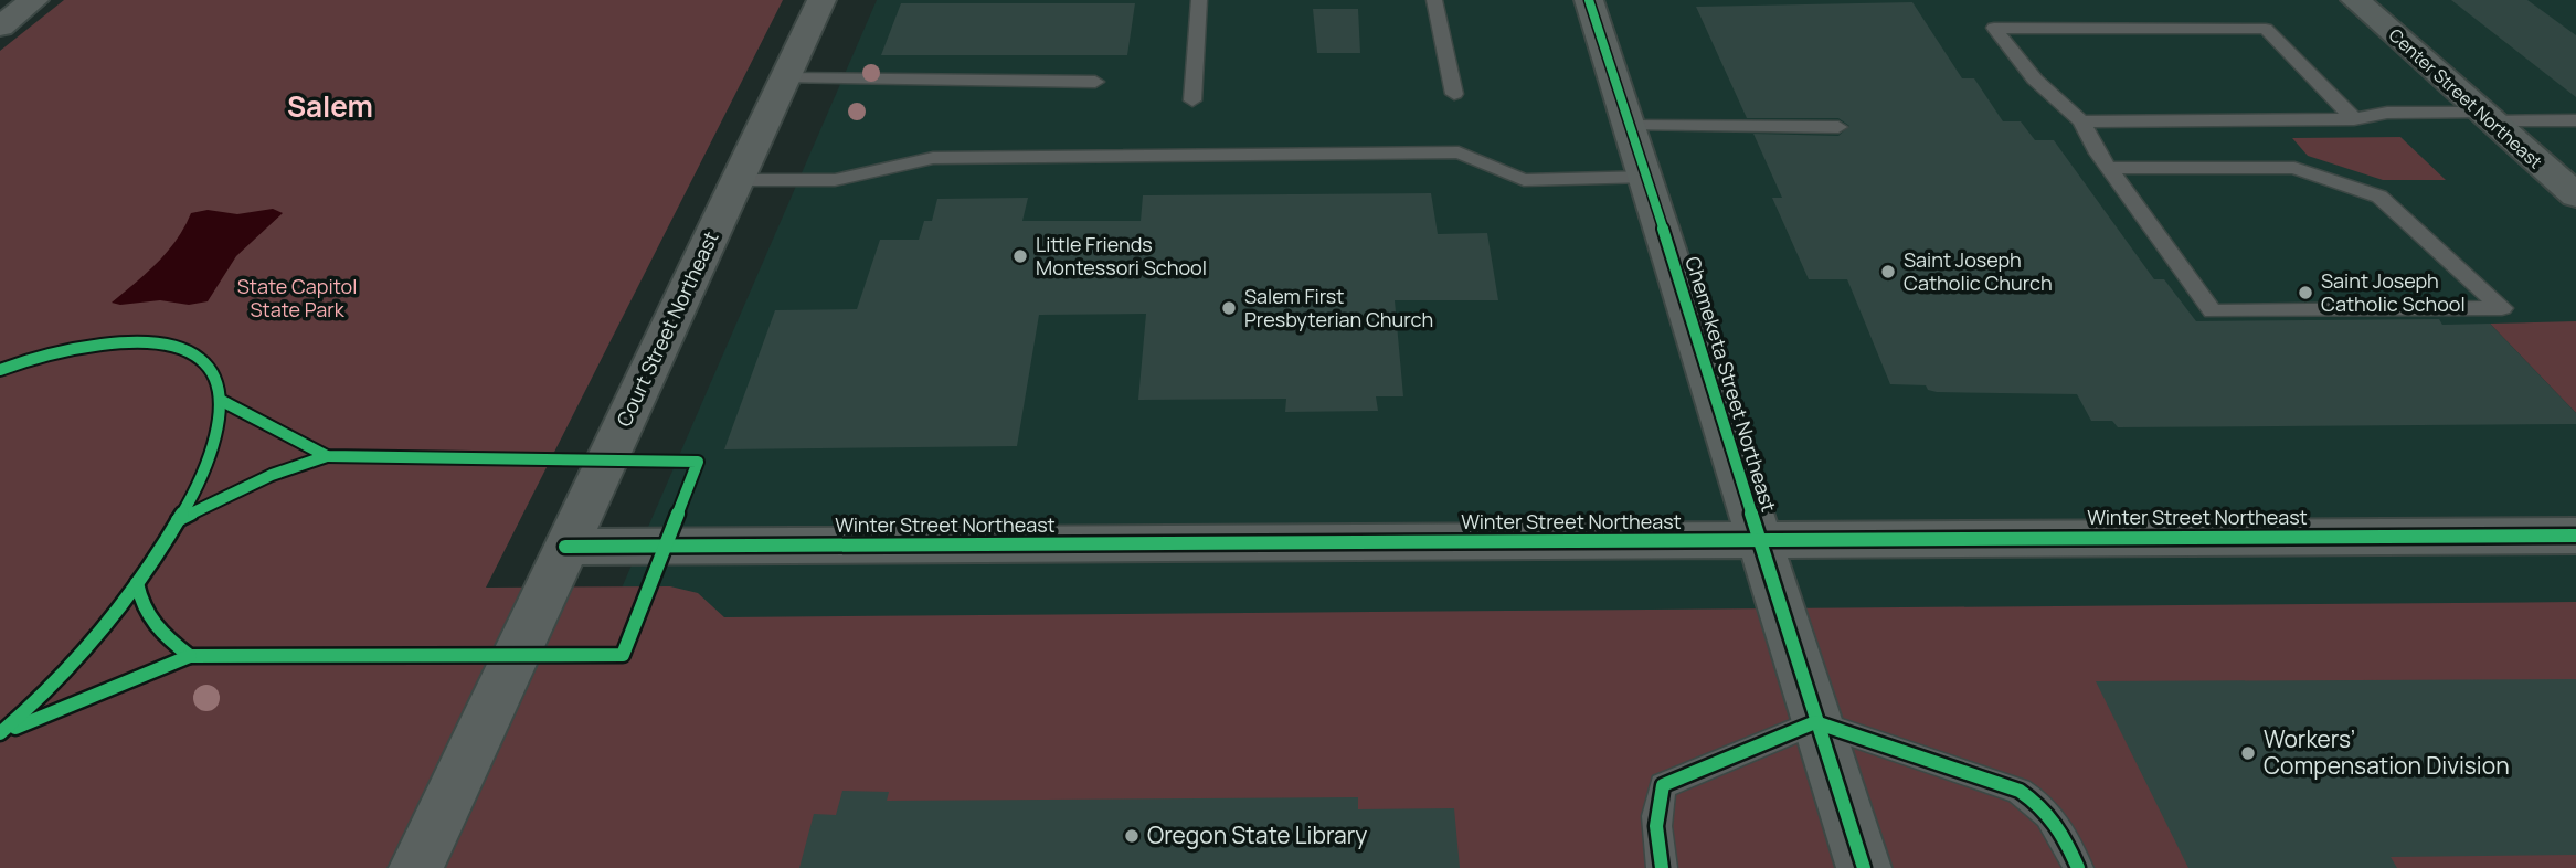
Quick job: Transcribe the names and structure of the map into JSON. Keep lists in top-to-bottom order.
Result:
{
  "streets": {
    "main road": ["Center Street Northeast"],
    "street": ["Court Street Northeast", "Chemeketa Street Northeast", "Winter Street Northeast"]
  },
  "crossings": [
    ["Court Street Northeast", "Winter Street Northeast"],
    ["Chemeketa Street Northeast", "Winter Street Northeast"]
  ],
  "districts": ["Salem"],
  "parks": ["State Capitol State Park"],
  "places": [
    "Little Friends Montessori School",
    "Saint Joseph Catholic Church",
    "Saint Joseph Catholic School",
    "Salem First Presbyterian Church",
    "Workers’ Compensation Division",
    "Oregon State Library"
  ]
}
